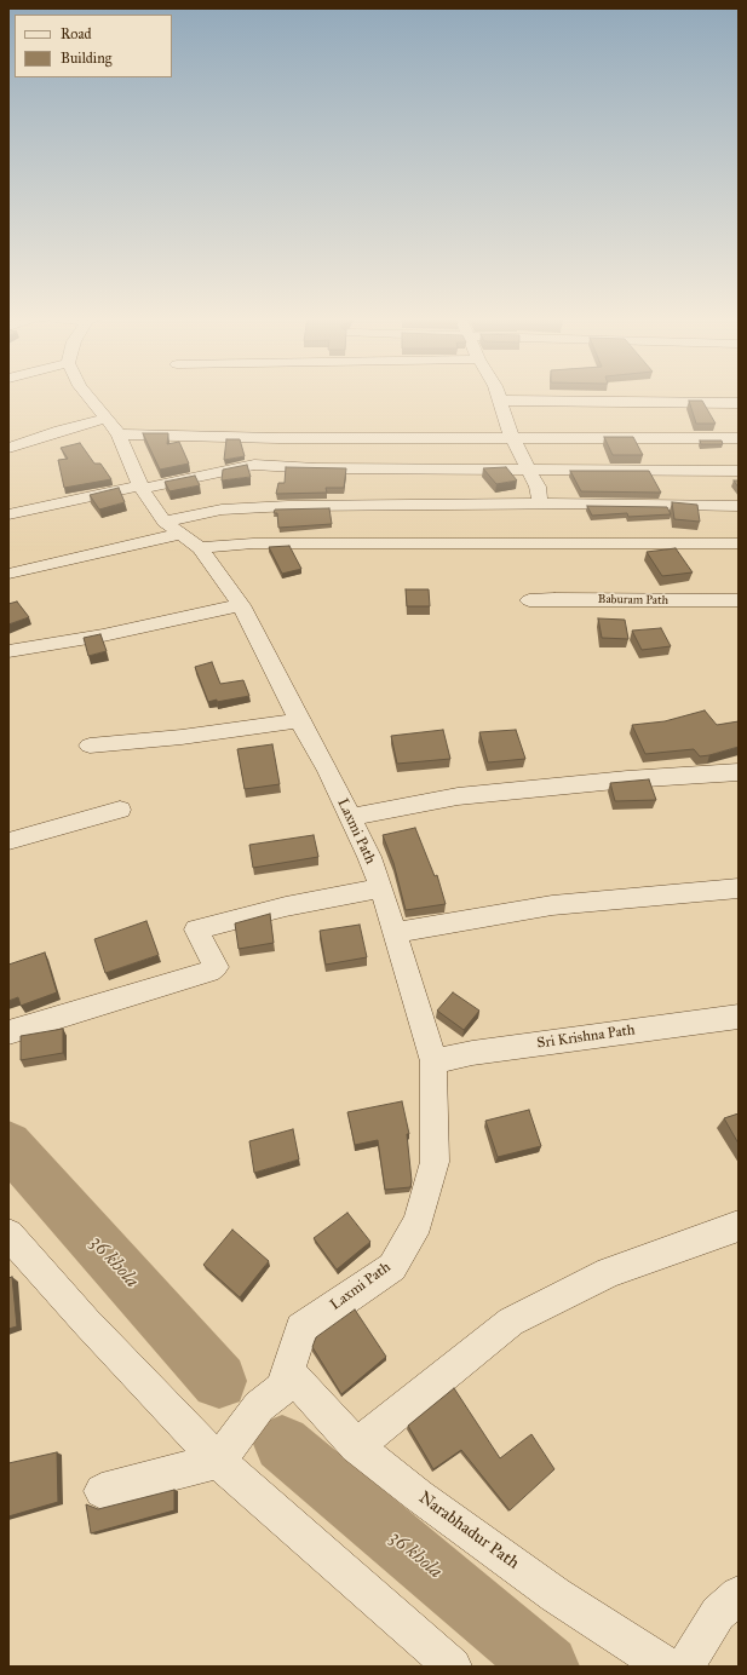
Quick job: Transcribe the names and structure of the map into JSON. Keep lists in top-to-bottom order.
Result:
{
  "streets": {
    "street": [
      "Baburam Path",
      "Laxmi Path",
      "Sri Krishna Path",
      "Narabhadur Path"
    ]
  },
  "crossings": [
    ["Laxmi Path", "Sri Krishna Path"],
    ["Laxmi Path", "Narabhadur Path"]
  ],
  "water": ["36 khola"],
  "legend": ["Road", "Building"]
}
